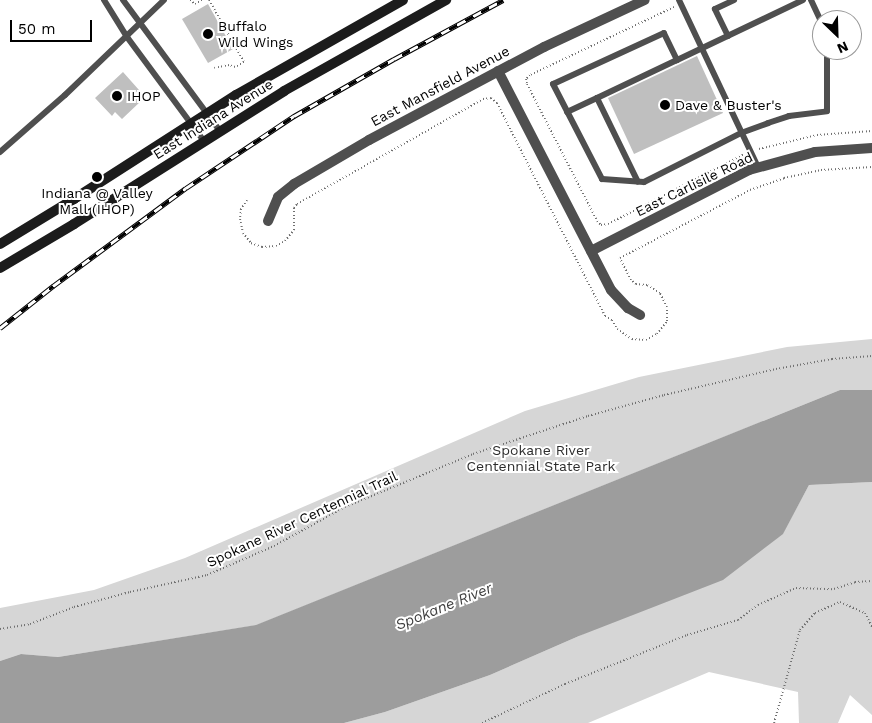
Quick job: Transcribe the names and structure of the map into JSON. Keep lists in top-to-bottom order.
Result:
{
  "streets": {
    "main road": ["East Indiana Avenue"],
    "street": ["East Mansfield Avenue", "East Carlisile Road"],
    "path": ["Spokane River Centennial Trail"]
  },
  "water": ["Spokane River"],
  "parks": ["Spokane River Centennial State Park"],
  "places": [
    "Buffalo Wild Wings",
    "IHOP",
    "Dave & Buster's",
    "Indiana @ Valley Mall (IHOP)"
  ],
  "scale_bar": "50 m",
  "north": "bottom right"
}
